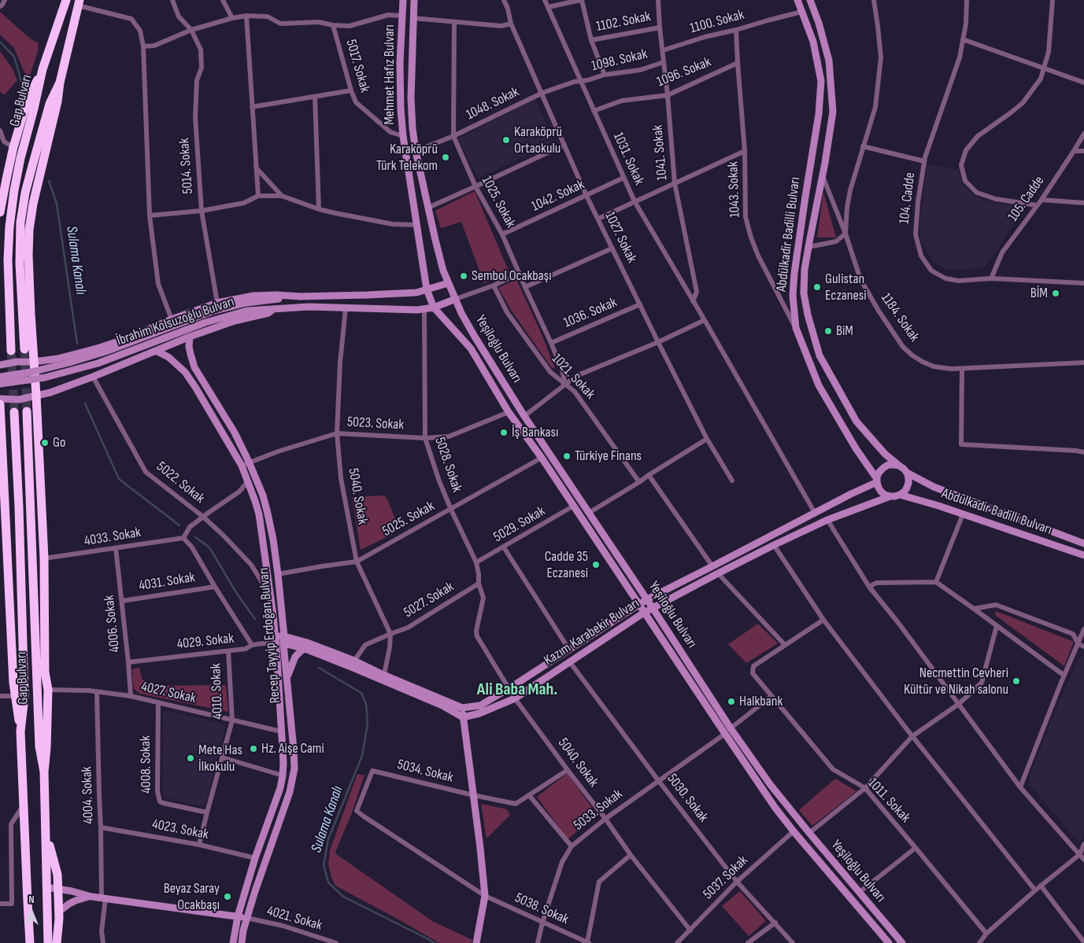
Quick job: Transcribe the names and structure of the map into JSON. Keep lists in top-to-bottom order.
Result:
{
  "streets": {
    "highway": ["Gap Bulvarı"],
    "main road": [
      "Mehmet Hafız Bulvarı",
      "Abdülkadir Badilli Bulvarı",
      "İbrahim Kolsuzoğlu Bulvarı",
      "Yeşiloğlu Bulvarı",
      "Kazım Karabekir Bulvarı",
      "Recep Tayyip Erdoğan Bulvarı"
    ],
    "street": [
      "1102. Sokak",
      "1100. Sokak",
      "1098. Sokak",
      "5017. Sokak",
      "1096. Sokak",
      "1048. Sokak",
      "1041. Sokak",
      "1031. Sokak",
      "5014. Sokak",
      "1043. Sokak",
      "1042. Sokak",
      "104. Cadde",
      "105. Cadde",
      "1025. Sokak",
      "1027. Sokak",
      "1036. Sokak",
      "1184. Sokak",
      "1021. Sokak",
      "5023. Sokak",
      "5028. Sokak",
      "5022. Sokak",
      "5040. Sokak",
      "5025. Sokak",
      "5029. Sokak",
      "4033. Sokak",
      "4031. Sokak",
      "5027. Sokak",
      "4006. Sokak",
      "4029. Sokak",
      "4010. Sokak",
      "4027. Sokak",
      "4008. Sokak",
      "5034. Sokak",
      "4004. Sokak",
      "5030. Sokak",
      "1011. Sokak",
      "5033. Sokak",
      "4023. Sokak",
      "5037. Sokak",
      "5038. Sokak",
      "4021. Sokak"
    ]
  },
  "crossings": [
    ["1102. Sokak", "1041. Sokak"],
    ["1100. Sokak", "1041. Sokak"],
    ["1100. Sokak", "1043. Sokak"],
    ["1100. Sokak", "Abdülkadir Badilli Bulvarı"],
    ["1098. Sokak", "1048. Sokak"],
    ["1098. Sokak", "1041. Sokak"],
    ["1098. Sokak", "1031. Sokak"],
    ["5017. Sokak", "Mehmet Hafız Bulvarı"],
    ["1096. Sokak", "1041. Sokak"],
    ["1096. Sokak", "1031. Sokak"],
    ["1096. Sokak", "1043. Sokak"],
    ["Mehmet Hafız Bulvarı", "1048. Sokak"],
    ["Mehmet Hafız Bulvarı", "İbrahim Kolsuzoğlu Bulvarı"],
    ["Mehmet Hafız Bulvarı", "Yeşiloğlu Bulvarı"],
    ["1048. Sokak", "1031. Sokak"],
    ["1048. Sokak", "1025. Sokak"],
    ["1048. Sokak", "1027. Sokak"],
    ["1041. Sokak", "1031. Sokak"],
    ["1031. Sokak", "1042. Sokak"],
    ["1031. Sokak", "Kazım Karabekir Bulvarı"],
    ["1043. Sokak", "Abdülkadir Badilli Bulvarı"],
    ["1042. Sokak", "1025. Sokak"],
    ["1042. Sokak", "1027. Sokak"],
    ["104. Cadde", "105. Cadde"],
    ["1025. Sokak", "1036. Sokak"],
    ["1025. Sokak", "1021. Sokak"],
    ["Abdülkadir Badilli Bulvarı", "1184. Sokak"],
    ["Abdülkadir Badilli Bulvarı", "Kazım Karabekir Bulvarı"],
    ["1027. Sokak", "1036. Sokak"],
    ["İbrahim Kolsuzoğlu Bulvarı", "Yeşiloğlu Bulvarı"],
    ["İbrahim Kolsuzoğlu Bulvarı", "5028. Sokak"],
    ["İbrahim Kolsuzoğlu Bulvarı", "5040. Sokak"],
    ["Yeşiloğlu Bulvarı", "5023. Sokak"],
    ["Yeşiloğlu Bulvarı", "5025. Sokak"],
    ["Yeşiloğlu Bulvarı", "5029. Sokak"],
    ["Yeşiloğlu Bulvarı", "Kazım Karabekir Bulvarı"],
    ["Yeşiloğlu Bulvarı", "5033. Sokak"],
    ["Yeşiloğlu Bulvarı", "5037. Sokak"],
    ["5023. Sokak", "5028. Sokak"],
    ["5023. Sokak", "5040. Sokak"],
    ["5023. Sokak", "Recep Tayyip Erdoğan Bulvarı"],
    ["5028. Sokak", "5040. Sokak"],
    ["5028. Sokak", "5025. Sokak"],
    ["5028. Sokak", "5029. Sokak"],
    ["5028. Sokak", "5027. Sokak"],
    ["5022. Sokak", "Recep Tayyip Erdoğan Bulvarı"],
    ["5040. Sokak", "5025. Sokak"],
    ["5040. Sokak", "5027. Sokak"],
    ["5040. Sokak", "Kazım Karabekir Bulvarı"],
    ["5040. Sokak", "5034. Sokak"],
    ["5040. Sokak", "5033. Sokak"],
    ["5040. Sokak", "5037. Sokak"],
    ["5025. Sokak", "Recep Tayyip Erdoğan Bulvarı"],
    ["4033. Sokak", "4006. Sokak"],
    ["4031. Sokak", "4006. Sokak"],
    ["5027. Sokak", "Kazım Karabekir Bulvarı"],
    ["4006. Sokak", "4029. Sokak"],
    ["4006. Sokak", "4027. Sokak"],
    ["Kazım Karabekir Bulvarı", "Recep Tayyip Erdoğan Bulvarı"],
    ["Kazım Karabekir Bulvarı", "4029. Sokak"],
    ["Kazım Karabekir Bulvarı", "5030. Sokak"],
    ["Recep Tayyip Erdoğan Bulvarı", "4029. Sokak"],
    ["Recep Tayyip Erdoğan Bulvarı", "4027. Sokak"],
    ["Recep Tayyip Erdoğan Bulvarı", "4023. Sokak"],
    ["Recep Tayyip Erdoğan Bulvarı", "4021. Sokak"],
    ["4029. Sokak", "4010. Sokak"],
    ["4010. Sokak", "4027. Sokak"],
    ["4010. Sokak", "4008. Sokak"],
    ["4010. Sokak", "4023. Sokak"],
    ["4027. Sokak", "4008. Sokak"],
    ["4027. Sokak", "4004. Sokak"],
    ["5034. Sokak", "5038. Sokak"],
    ["4004. Sokak", "4023. Sokak"],
    ["5030. Sokak", "5033. Sokak"],
    ["5030. Sokak", "5037. Sokak"],
    ["5033. Sokak", "5038. Sokak"]
  ],
  "districts": ["Ali Baba Mah."],
  "water": ["Sulama Kanalı"],
  "places": [
    "Karaköprü Ortaokulu",
    "Karaköprü Türk Telekom",
    "Sembol Ocakbaşı",
    "Gulistan Eczanesi",
    "BİM",
    "BiM",
    "İş Bankası",
    "Go",
    "Türkiye Finans",
    "Cadde 35 Eczanesi",
    "Necmettin Cevheri Kültür ve Nikah salonu",
    "Halkbank",
    "Hz. Aişe Cami",
    "Mete Has İlkokulu",
    "Beyaz Saray Ocakbaşı"
  ],
  "north": "top"
}
